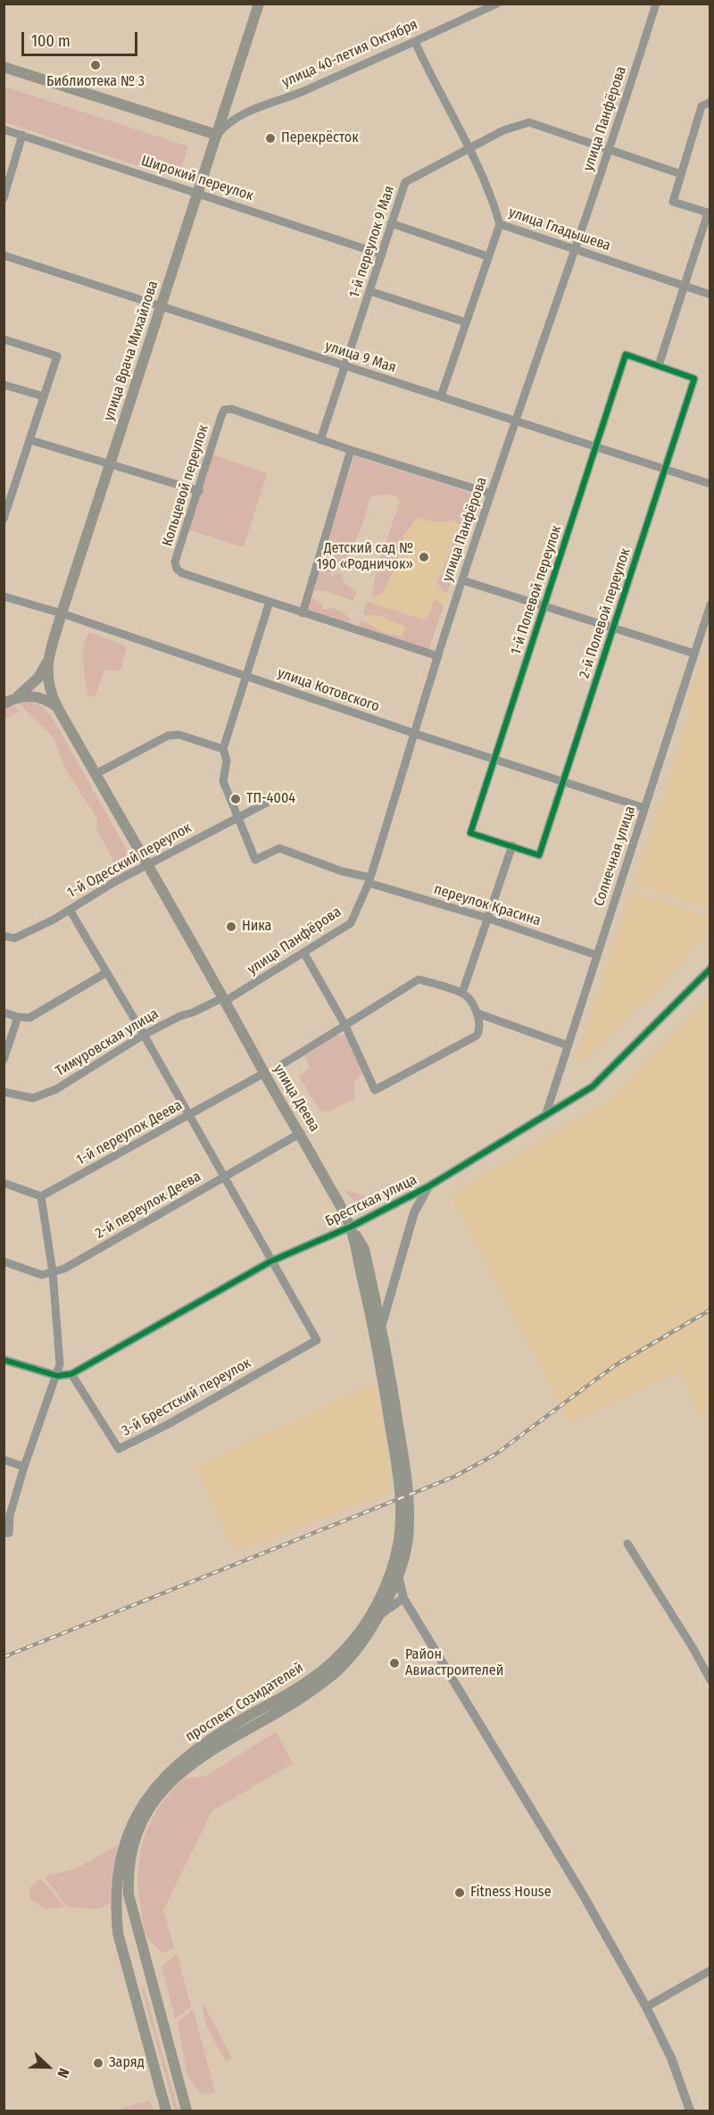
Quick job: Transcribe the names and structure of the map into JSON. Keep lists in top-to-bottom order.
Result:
{
  "streets": {
    "main road": ["улица Врача Михайлова", "улица Деева", "проспект Созидателей"],
    "street": [
      "улица 40-летия Октября",
      "улица Панфёрова",
      "Широкий переулок",
      "улица Гладышева",
      "1-й переулок 9 Мая",
      "улица 9 Мая",
      "Кольцевой переулок",
      "1-й Полевой переулок",
      "2-й Полевой переулок",
      "улица Котовского",
      "Солнечная улица",
      "1-й Одесский переулок",
      "переулок Красина",
      "Тимуровская улица",
      "1-й переулок Деева",
      "Брестская улица",
      "2-й переулок Деева",
      "3-й Брестский переулок"
    ]
  },
  "crossings": [
    ["улица 40-летия Октября", "улица Гладышева"],
    ["улица 40-летия Октября", "улица Врача Михайлова"],
    ["улица Панфёрова", "улица Гладышева"],
    ["улица Панфёрова", "1-й переулок 9 Мая"],
    ["улица Панфёрова", "улица 9 Мая"],
    ["улица Панфёрова", "Кольцевой переулок"],
    ["улица Панфёрова", "улица Котовского"],
    ["улица Панфёрова", "переулок Красина"],
    ["улица Панфёрова", "Тимуровская улица"],
    ["улица Панфёрова", "улица Деева"],
    ["Широкий переулок", "1-й переулок 9 Мая"],
    ["Широкий переулок", "улица Врача Михайлова"],
    ["улица Гладышева", "1-й переулок 9 Мая"],
    ["1-й переулок 9 Мая", "улица 9 Мая"],
    ["1-й переулок 9 Мая", "Кольцевой переулок"],
    ["улица Врача Михайлова", "улица 9 Мая"],
    ["улица Врача Михайлова", "улица Котовского"],
    ["улица Врача Михайлова", "улица Деева"],
    ["улица 9 Мая", "1-й Полевой переулок"],
    ["улица 9 Мая", "2-й Полевой переулок"],
    ["Кольцевой переулок", "переулок Красина"],
    ["1-й Полевой переулок", "2-й Полевой переулок"],
    ["1-й Полевой переулок", "улица Котовского"],
    ["2-й Полевой переулок", "улица Котовского"],
    ["улица Котовского", "Солнечная улица"],
    ["улица Котовского", "переулок Красина"],
    ["Солнечная улица", "переулок Красина"],
    ["Солнечная улица", "Брестская улица"],
    ["1-й Одесский переулок", "переулок Красина"],
    ["1-й Одесский переулок", "улица Деева"],
    ["Тимуровская улица", "улица Деева"],
    ["улица Деева", "1-й переулок Деева"],
    ["улица Деева", "Брестская улица"],
    ["улица Деева", "2-й переулок Деева"],
    ["улица Деева", "проспект Созидателей"],
    ["Брестская улица", "3-й Брестский переулок"]
  ],
  "places": [
    "Библиотека № 3",
    "Перекрёсток",
    "Детский сад № 190 «Родничок»",
    "ТП-4004",
    "Ника",
    "Район Авиастроителей",
    "Fitness House",
    "Заряд"
  ],
  "scale_bar": "100 m",
  "north": "right"
}
